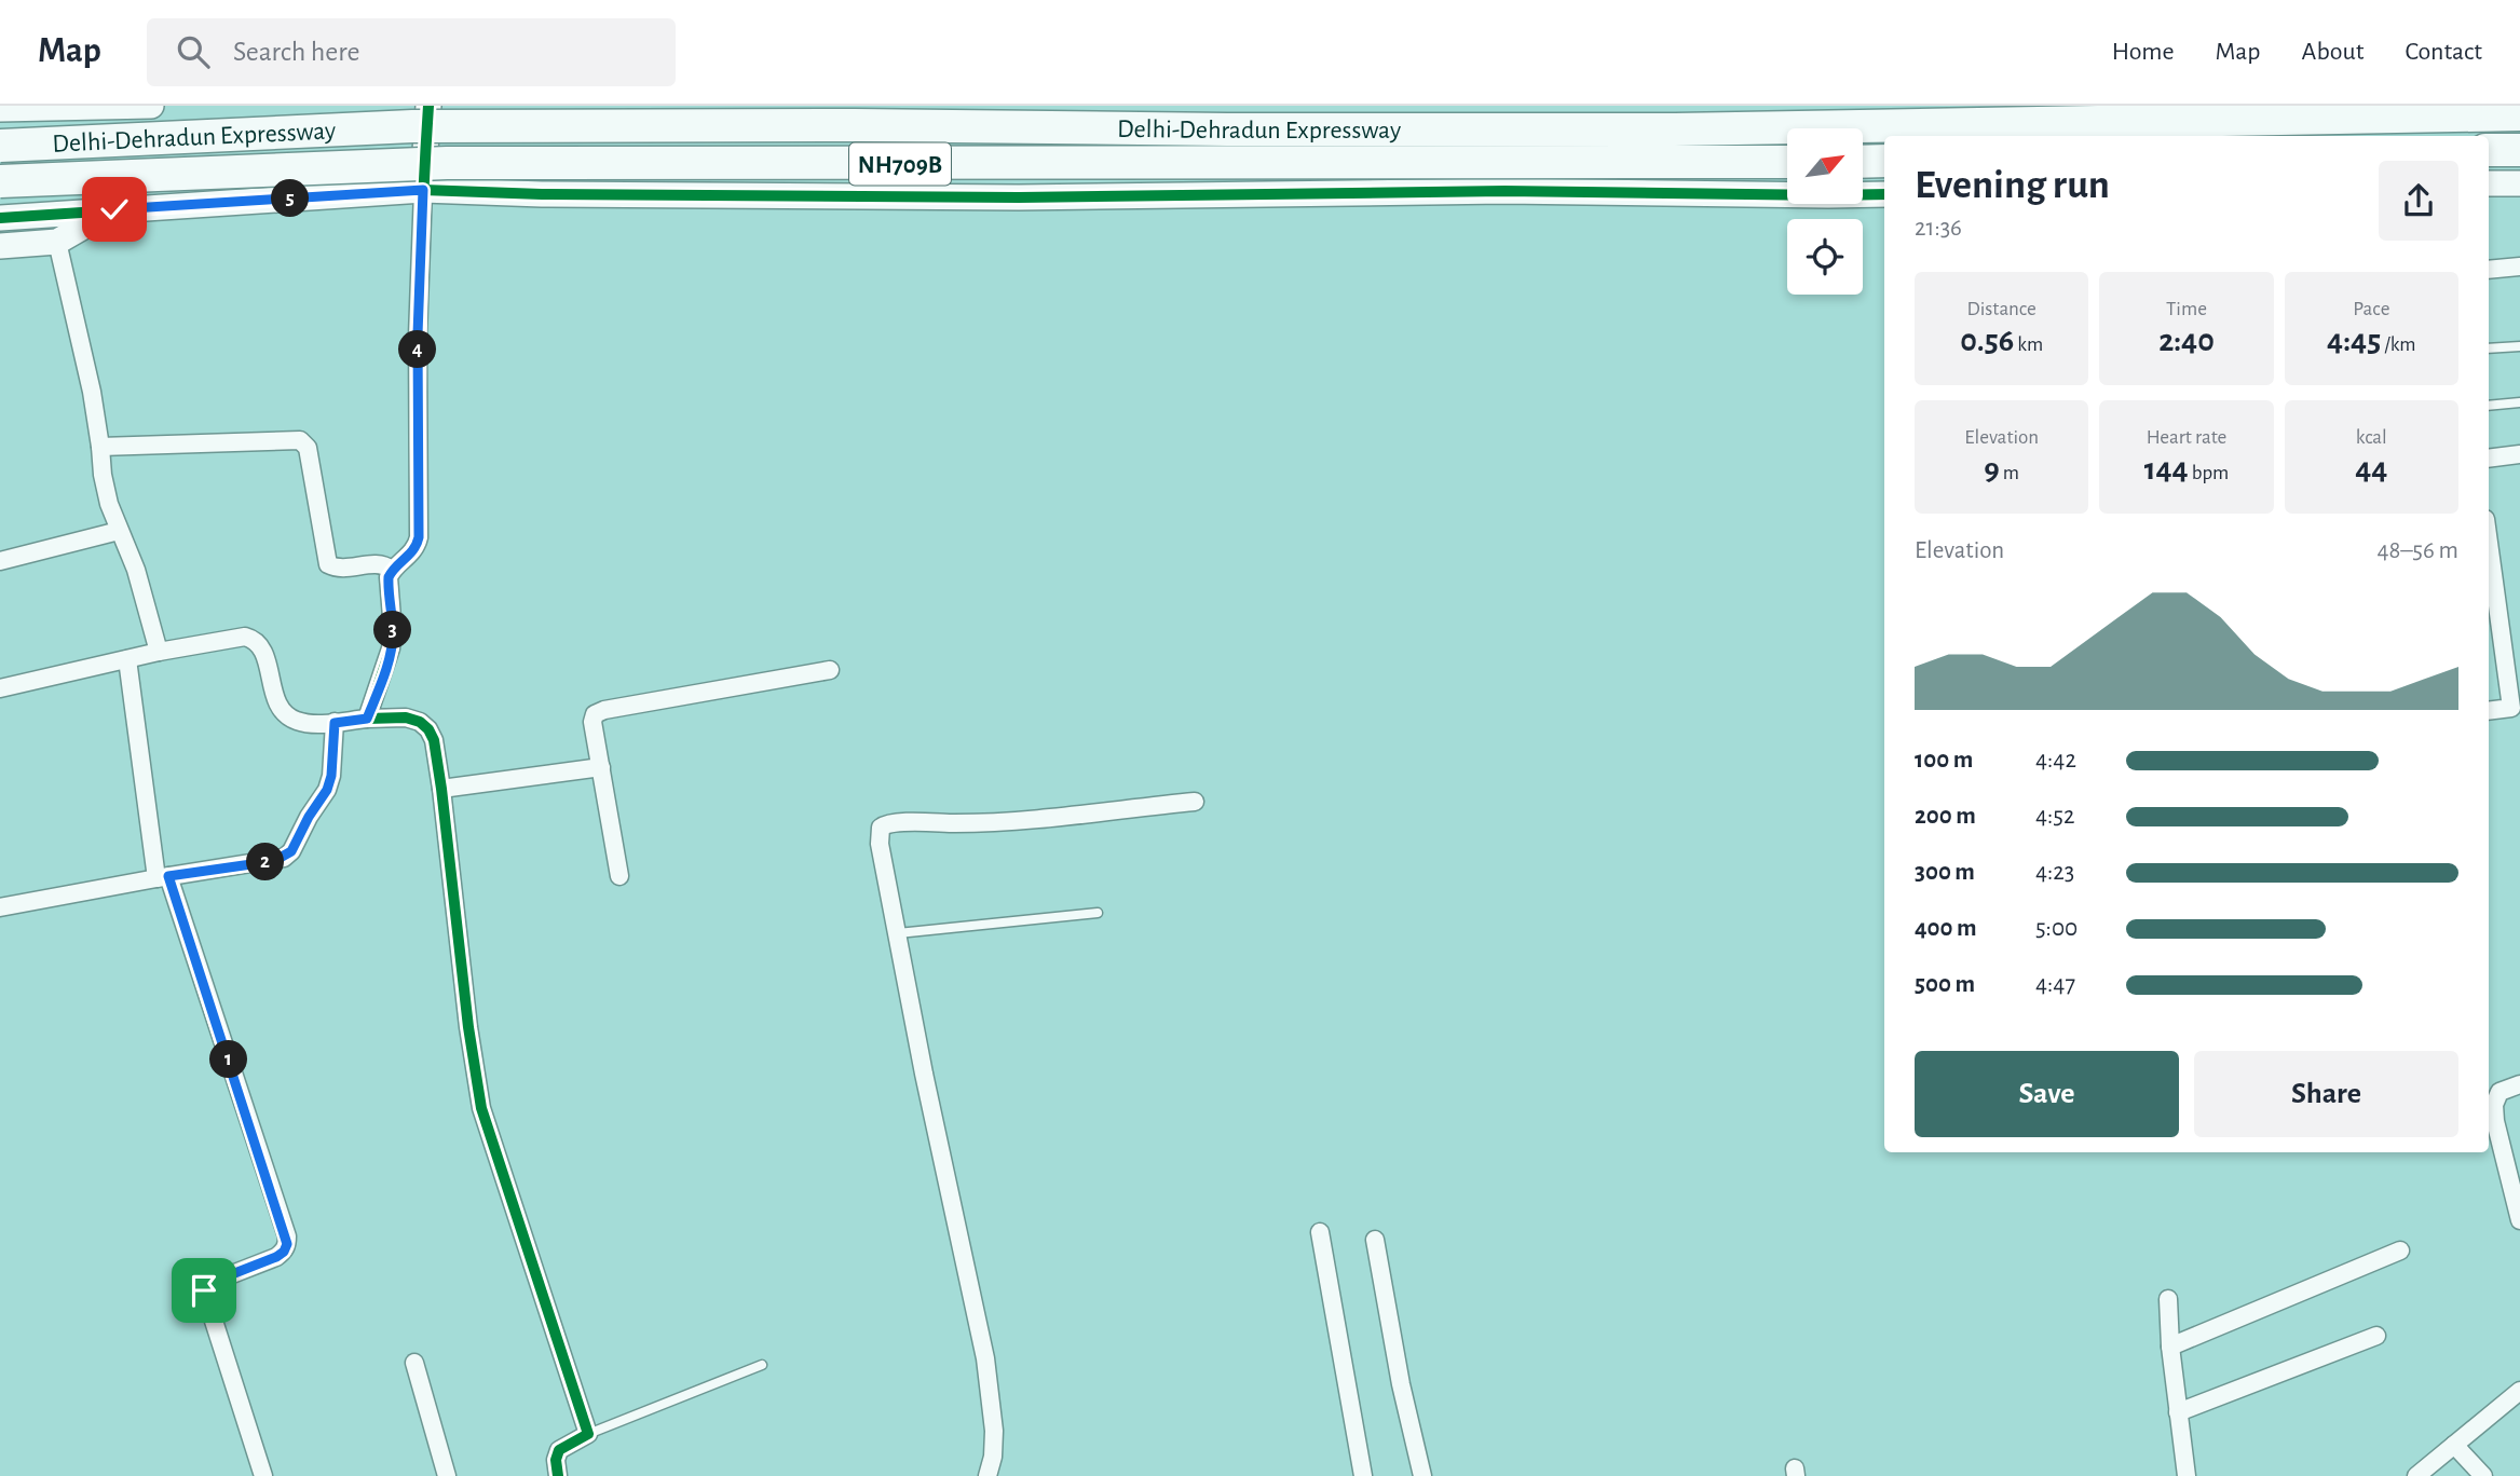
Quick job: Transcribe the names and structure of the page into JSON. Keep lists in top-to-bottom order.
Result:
{
  "streets": {
    "highway": ["Delhi-Dehradun Expressway", "NH709B"]
  },
  "north": "top right",
  "page": {
    "header": "Map",
    "search": "Search here",
    "nav": [
      "Home",
      "Map",
      "About",
      "Contact"
    ],
    "heading": ["Evening run", "21:36"],
    "pins": [
      "5",
      "4",
      "3",
      "2",
      "1"
    ],
    "stats": [
      ["Distance", "0.56 km"],
      ["Time", "2:40"],
      ["Pace", "4:45 /km"],
      ["Elevation", "9 m"],
      ["Heart rate", "144 bpm"],
      ["kcal", "44"]
    ],
    "chart": ["Elevation", "48–56 m"],
    "list": [
      {
        "name": "100 m",
        "note": "4:42"
      },
      {
        "name": "200 m",
        "note": "4:52"
      },
      {
        "name": "300 m",
        "note": "4:23"
      },
      {
        "name": "400 m",
        "note": "5:00"
      },
      {
        "name": "500 m",
        "note": "4:47"
      }
    ],
    "buttons": ["Save", "Share"]
  }
}
